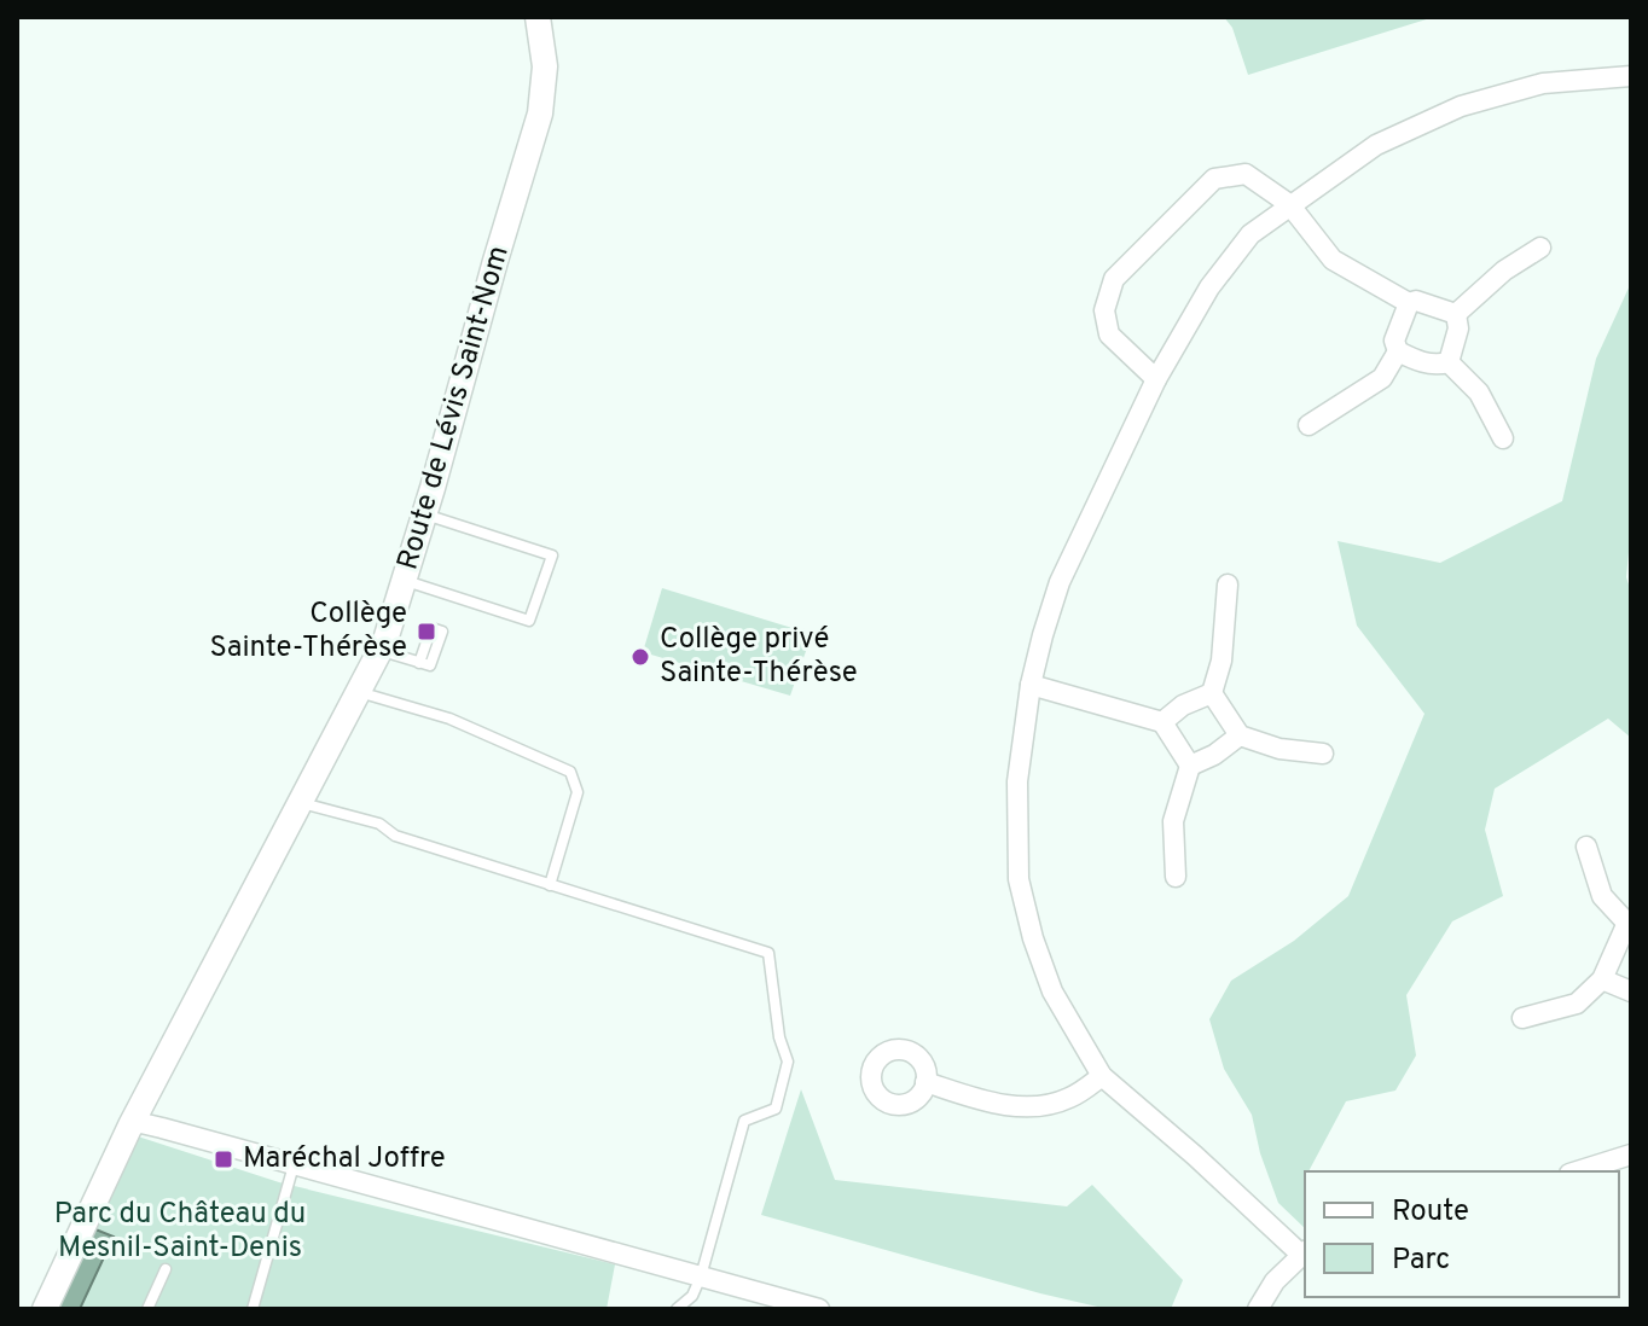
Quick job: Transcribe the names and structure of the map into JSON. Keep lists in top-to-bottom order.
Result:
{
  "streets": {
    "street": ["Route de Lévis Saint-Nom"]
  },
  "parks": ["Parc du Château du Mesnil-Saint-Denis"],
  "places": {
    "transit": ["Collège Sainte-Thérèse", "Maréchal Joffre"],
    "other": ["Collège privé Sainte-Thérèse"]
  },
  "legend": ["Route", "Parc"]
}
